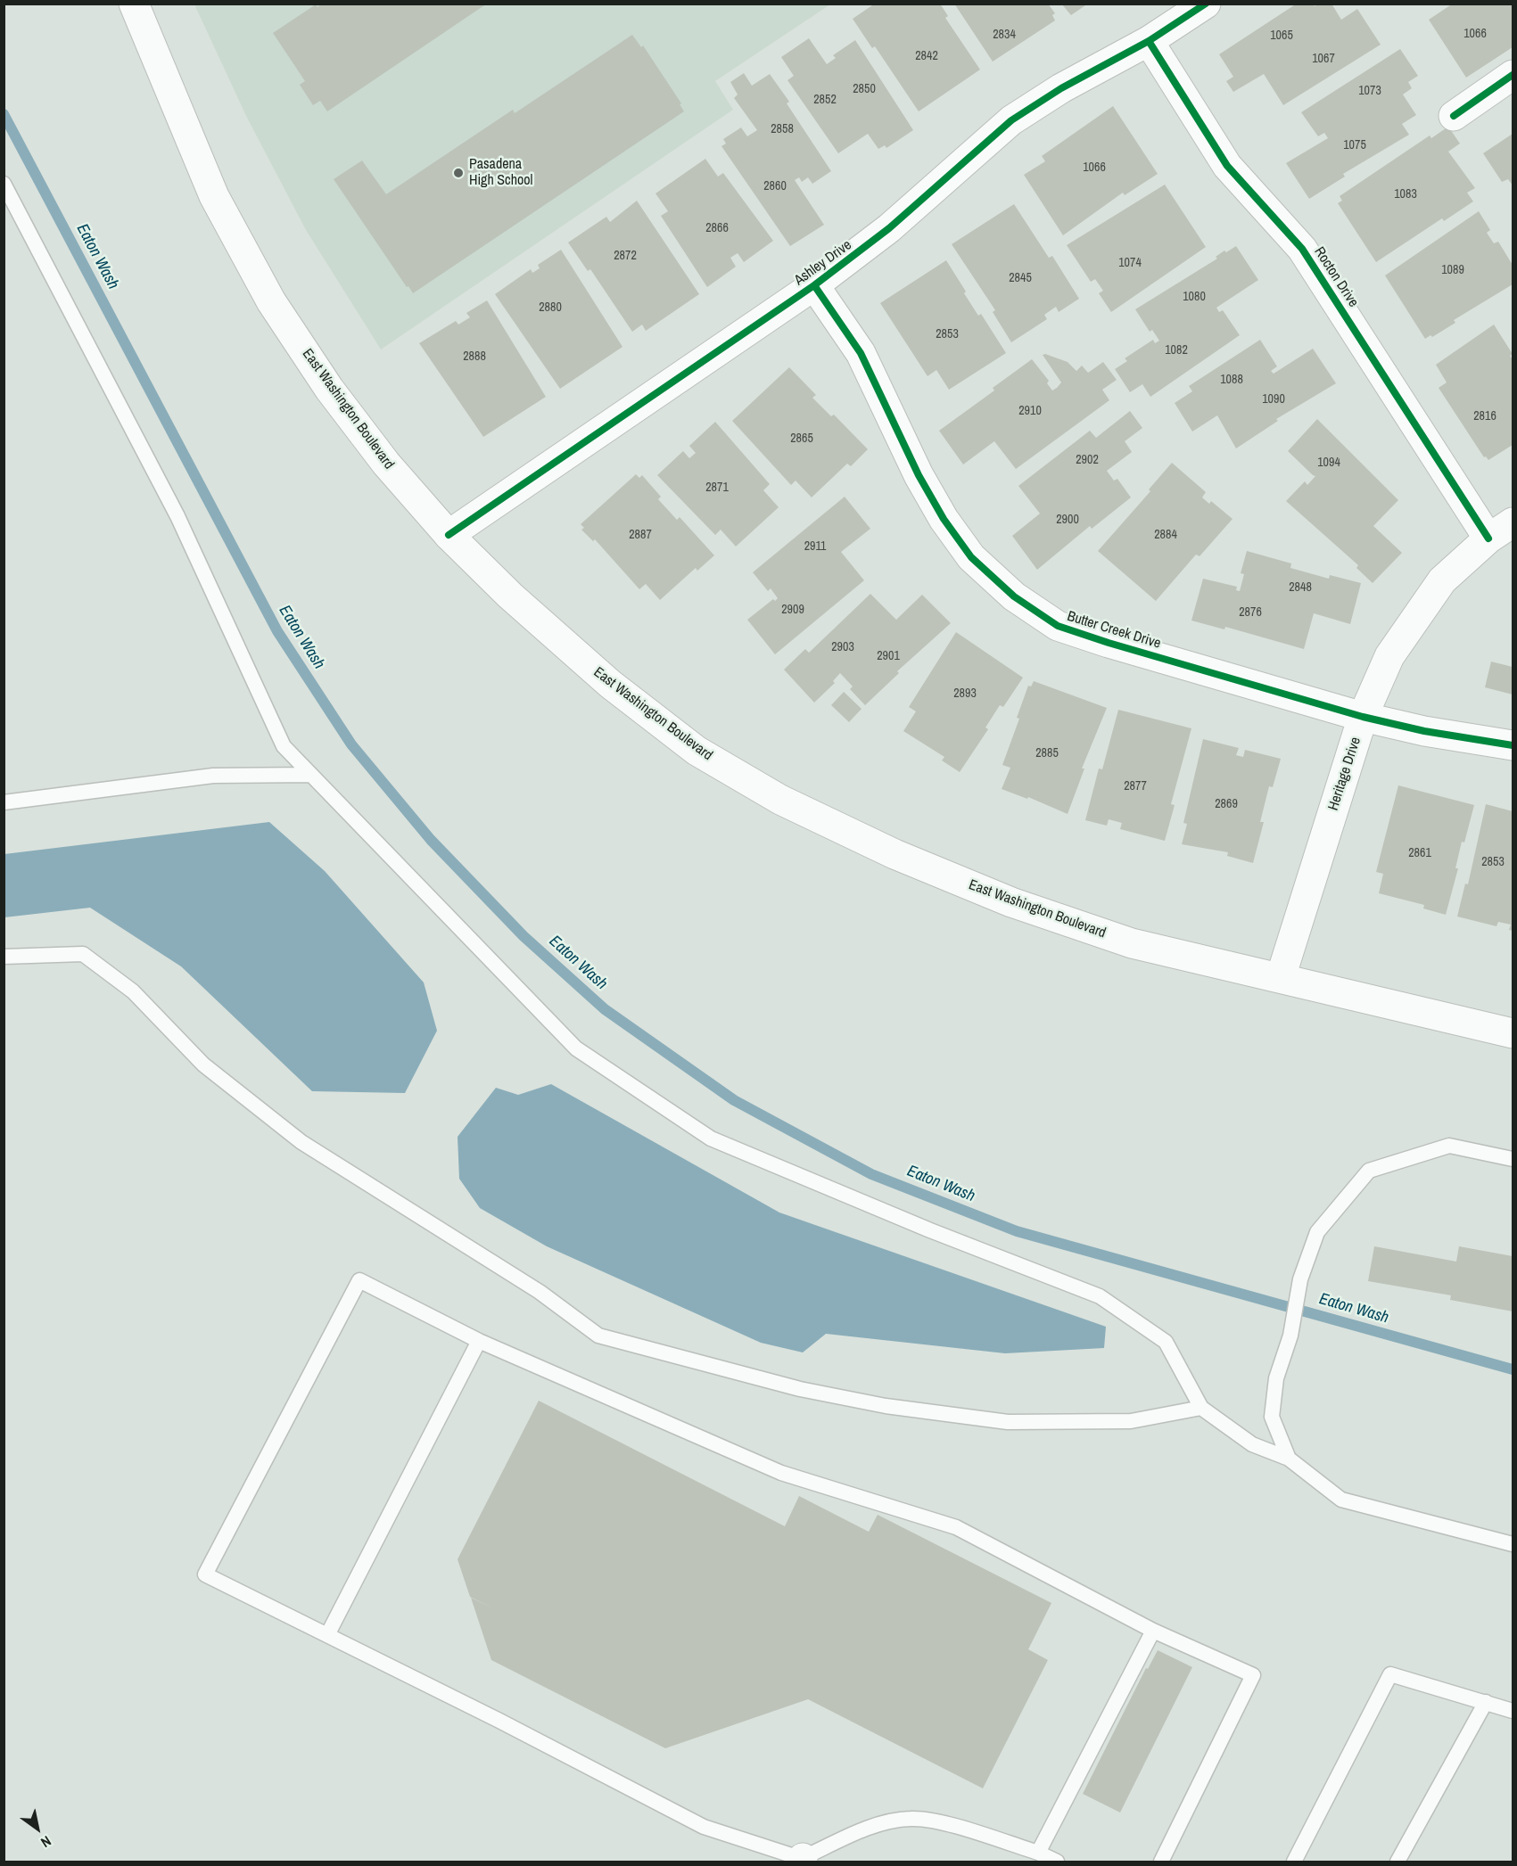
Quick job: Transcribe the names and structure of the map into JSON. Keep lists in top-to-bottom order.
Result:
{
  "streets": {
    "street": [
      "Ashley Drive",
      "Rocton Drive",
      "East Washington Boulevard",
      "Butter Creek Drive",
      "Heritage Drive"
    ]
  },
  "crossings": [
    ["Ashley Drive", "Rocton Drive"],
    ["Ashley Drive", "East Washington Boulevard"],
    ["Ashley Drive", "Butter Creek Drive"],
    ["Rocton Drive", "Heritage Drive"],
    ["East Washington Boulevard", "Heritage Drive"],
    ["Butter Creek Drive", "Heritage Drive"]
  ],
  "water": ["Eaton Wash"],
  "places": ["Pasadena High School"],
  "house_numbers": [
    "1066",
    "2834",
    "1065",
    "2842",
    "1067",
    "2850",
    "1073",
    "2852",
    "2858",
    "1075",
    "1066",
    "2860",
    "1083",
    "2866",
    "2872",
    "1074",
    "1089",
    "2845",
    "1080",
    "2880",
    "2853",
    "1082",
    "2888",
    "1088",
    "1090",
    "2910",
    "2816",
    "2865",
    "2902",
    "1094",
    "2871",
    "2900",
    "2887",
    "2884",
    "2911",
    "2848",
    "2909",
    "2876",
    "2903",
    "2901",
    "2893",
    "2885",
    "2877",
    "2869",
    "2861",
    "2853"
  ],
  "north": "bottom right"
}
